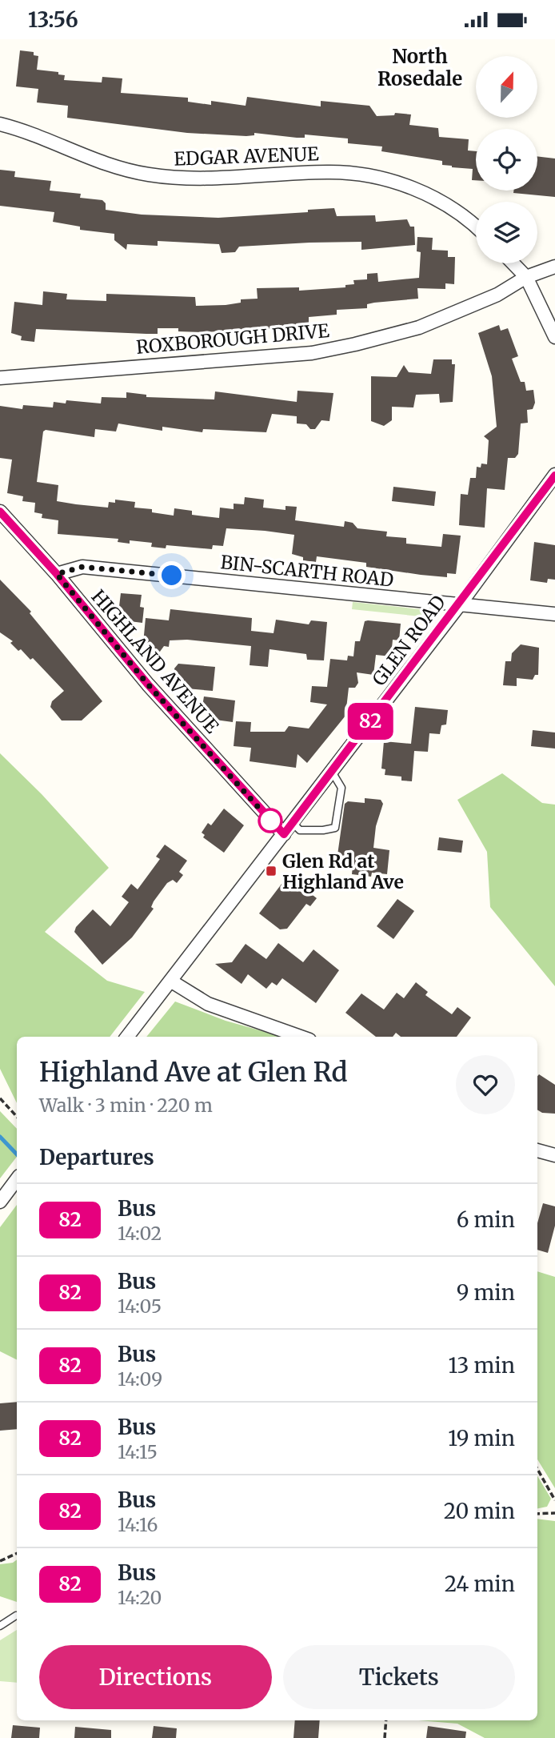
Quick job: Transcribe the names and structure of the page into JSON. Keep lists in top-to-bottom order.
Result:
{
  "streets": {
    "street": [
      "EDGAR AVENUE",
      "ROXBOROUGH DRIVE",
      "BIN-SCARTH ROAD",
      "GLEN ROAD",
      "HIGHLAND AVENUE"
    ]
  },
  "crossings": [
    ["BIN-SCARTH ROAD", "GLEN ROAD"],
    ["BIN-SCARTH ROAD", "HIGHLAND AVENUE"],
    ["GLEN ROAD", "HIGHLAND AVENUE"]
  ],
  "districts": ["North Rosedale"],
  "places": {
    "transit": ["Glen Rd at Highland Ave"]
  },
  "lines": ["bus line 82"],
  "north": "top",
  "page": {
    "status": "13:56",
    "on_map": "82",
    "heading": [
      ["Highland Ave at Glen Rd", "Walk · 3 min · 220 m"],
      "Departures"
    ],
    "list": [
      {
        "mark": "82",
        "name": "Bus",
        "note": "14:02",
        "value": "6 min"
      },
      {
        "mark": "82",
        "name": "Bus",
        "note": "14:05",
        "value": "9 min"
      },
      {
        "mark": "82",
        "name": "Bus",
        "note": "14:09",
        "value": "13 min"
      },
      {
        "mark": "82",
        "name": "Bus",
        "note": "14:15",
        "value": "19 min"
      },
      {
        "mark": "82",
        "name": "Bus",
        "note": "14:16",
        "value": "20 min"
      },
      {
        "mark": "82",
        "name": "Bus",
        "note": "14:20",
        "value": "24 min"
      }
    ],
    "buttons": ["Directions", "Tickets"]
  }
}
